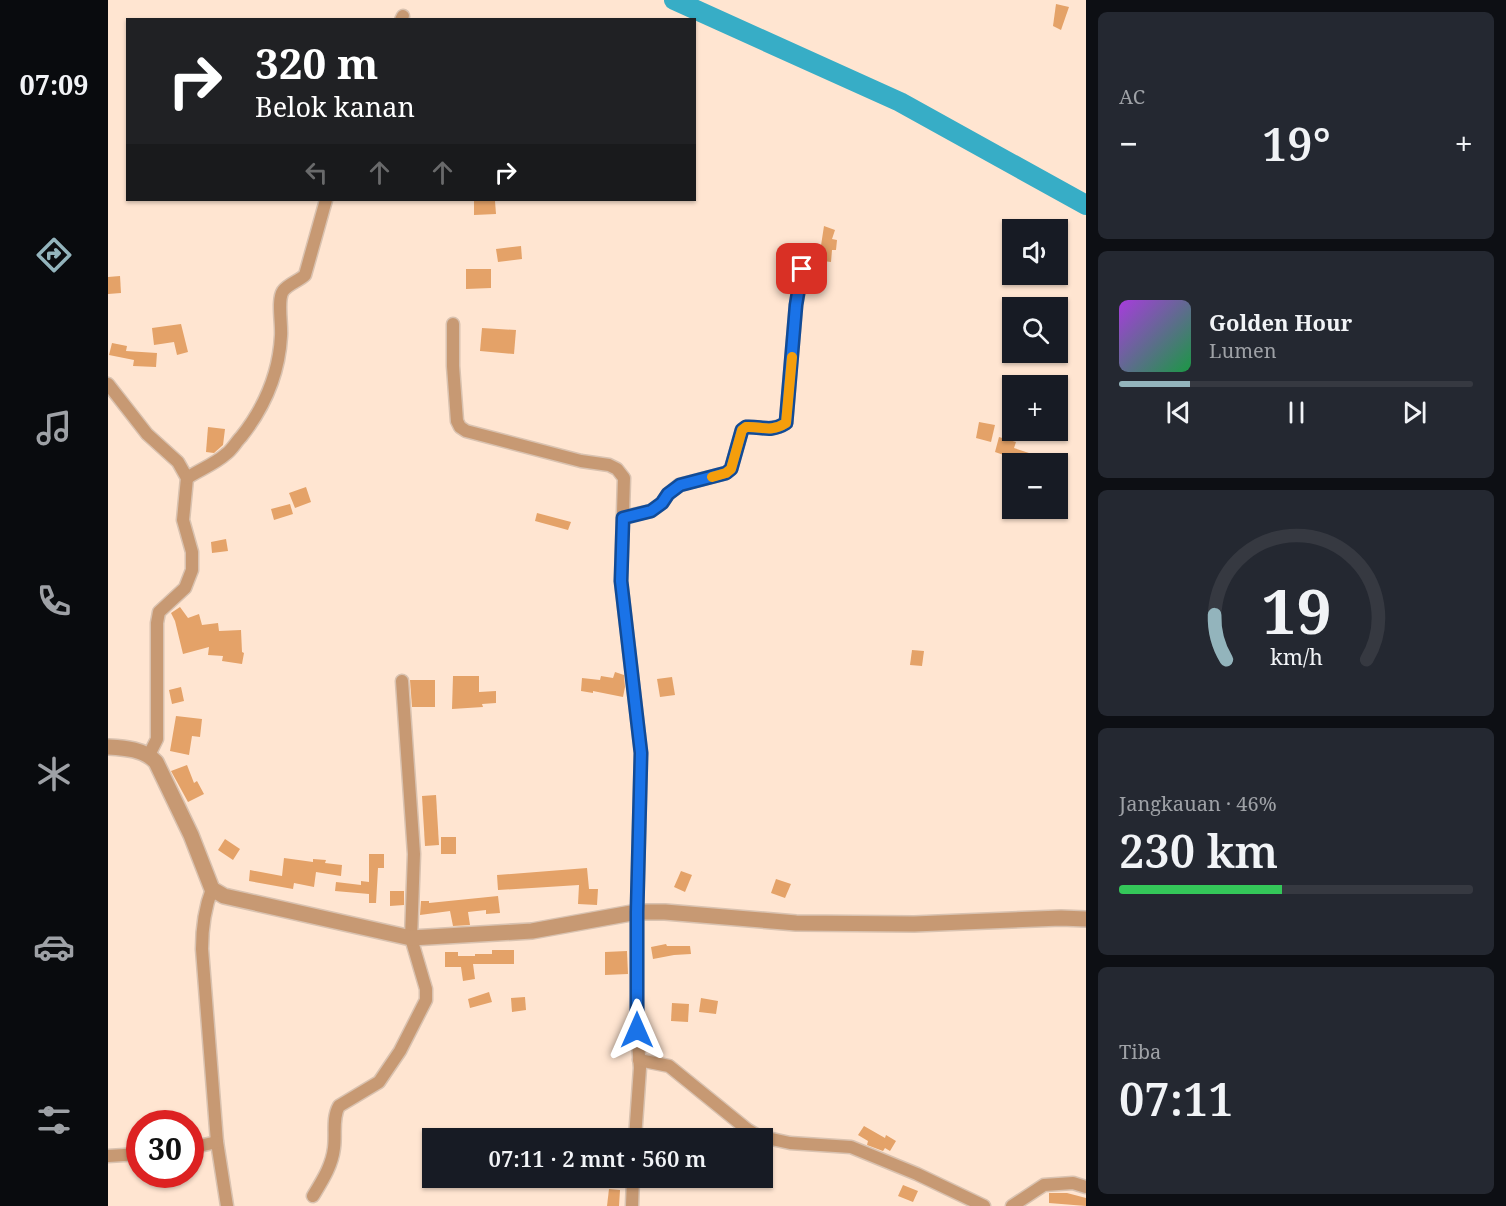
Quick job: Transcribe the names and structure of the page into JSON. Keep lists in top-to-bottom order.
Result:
{
  "page": {
    "tabs": "07:09",
    "tile": [
      "AC",
      ["Jangkauan · 46%", "230 km"],
      ["Tiba", "07:11"]
    ],
    "turn": ["320 m", "Belok kanan"],
    "heat": ["−", "19°", "+"],
    "map_buttons": ["+", "−"],
    "song": ["Golden Hour", "Lumen"],
    "limit": "30",
    "trip": "07:11 · 2 mnt · 560 m",
    "gauge": ["19", "km/h"]
  }
}
